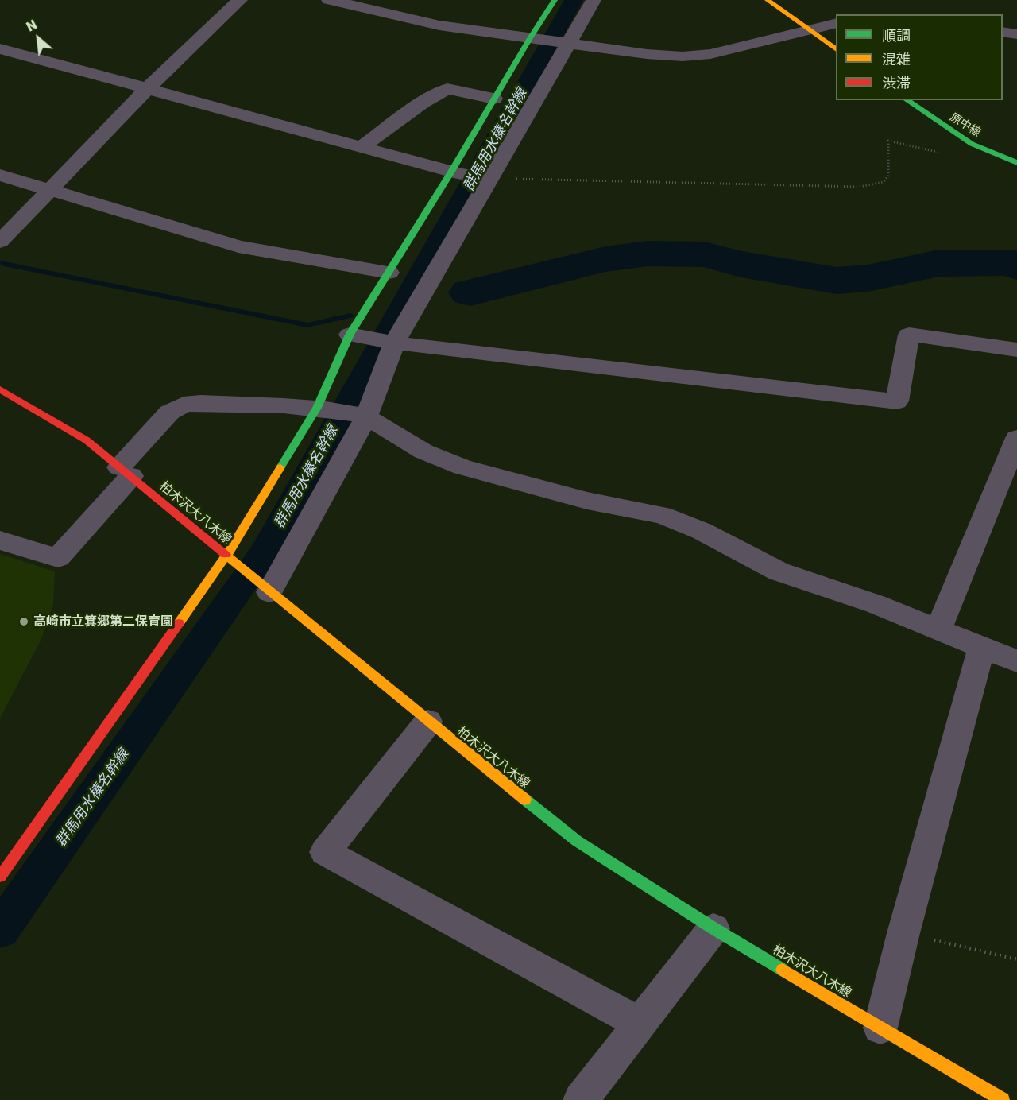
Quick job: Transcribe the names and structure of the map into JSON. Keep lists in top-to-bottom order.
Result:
{
  "streets": {
    "street": ["原中線", "柏木沢大八木線"]
  },
  "water": ["群馬用水榛名幹線"],
  "places": ["高崎市立箕郷第二保育園"],
  "legend": ["順調", "混雑", "渋滞"],
  "north": "top left"
}
